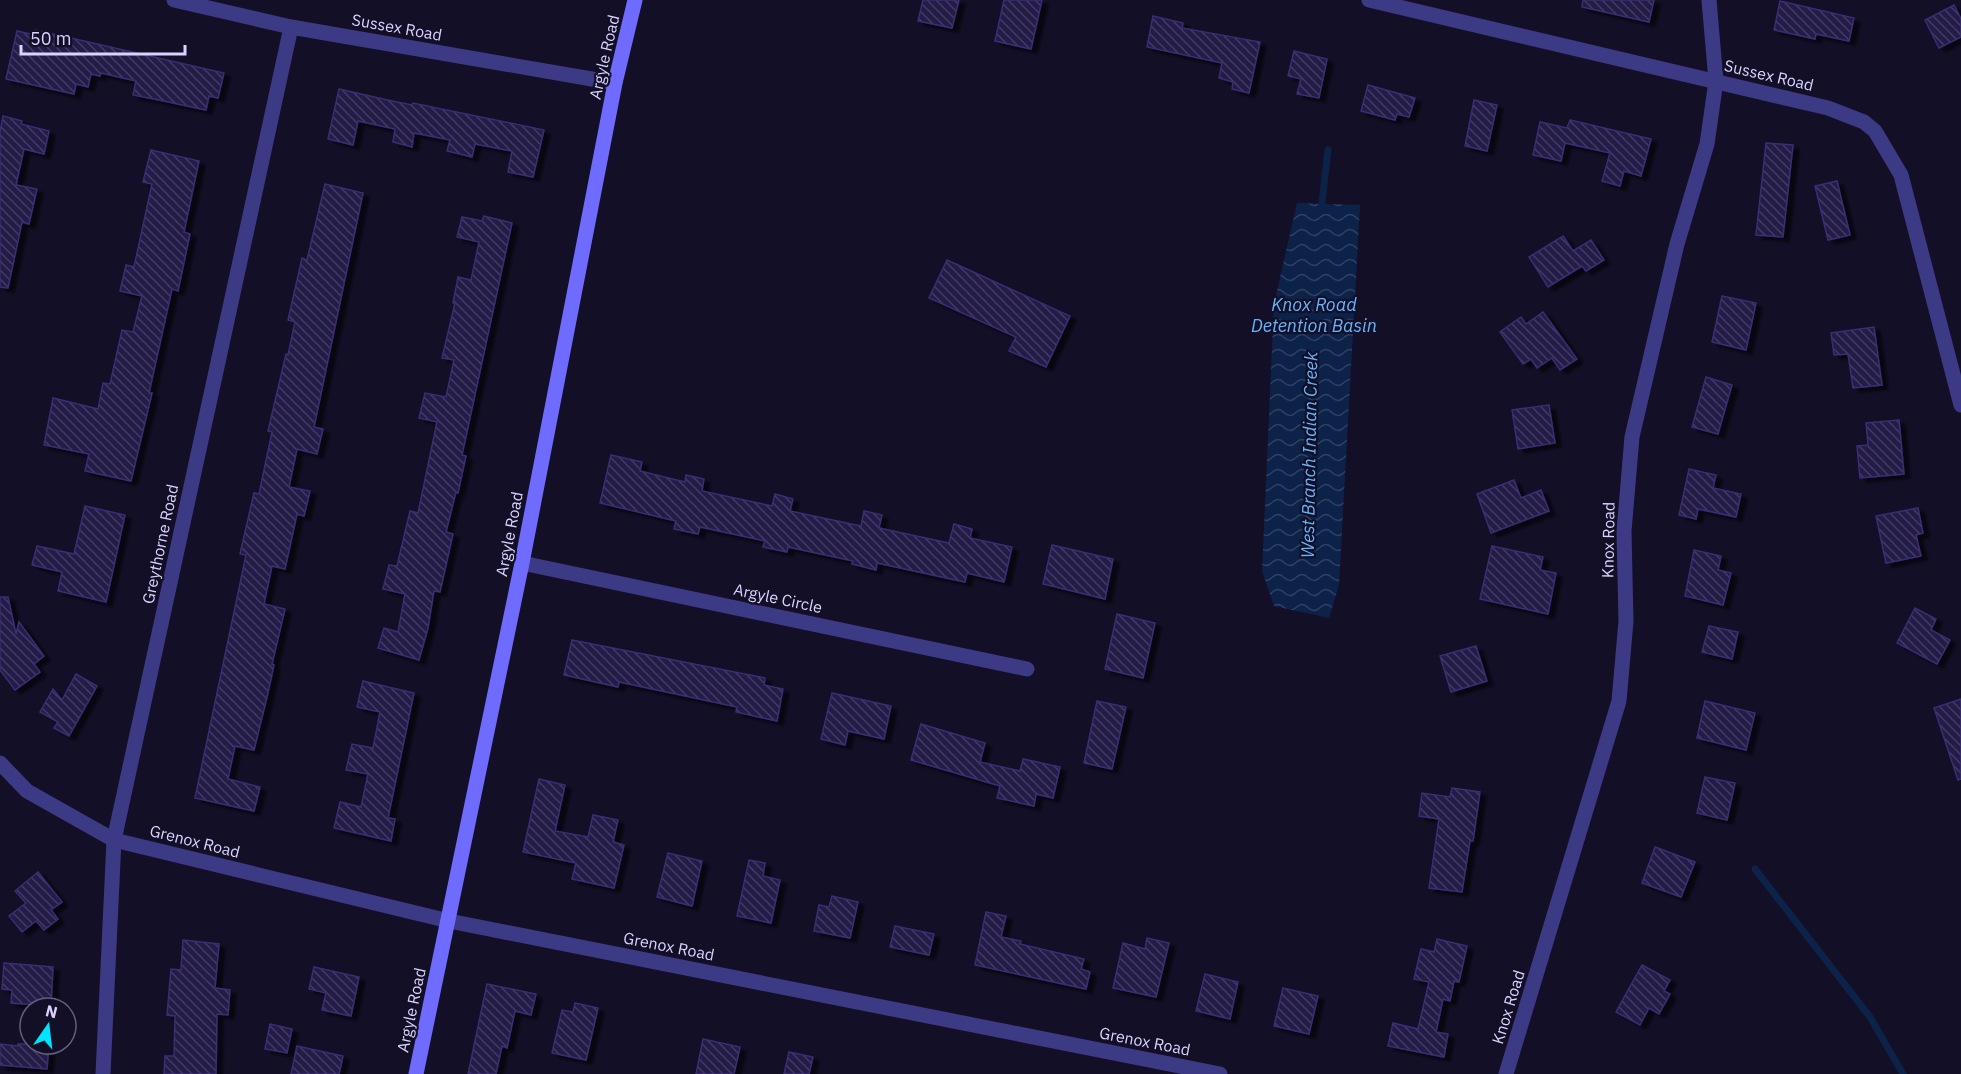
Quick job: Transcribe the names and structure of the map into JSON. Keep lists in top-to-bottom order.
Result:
{
  "streets": {
    "street": [
      "Sussex Road",
      "Argyle Road",
      "Knox Road",
      "Greythorne Road",
      "Argyle Circle",
      "Grenox Road"
    ]
  },
  "crossings": [
    ["Sussex Road", "Argyle Road"],
    ["Sussex Road", "Knox Road"],
    ["Sussex Road", "Greythorne Road"],
    ["Argyle Road", "Argyle Circle"],
    ["Argyle Road", "Grenox Road"],
    ["Greythorne Road", "Grenox Road"]
  ],
  "water": ["Knox Road Detention Basin", "West Branch Indian Creek"],
  "scale_bar": "50 m",
  "north": "top"
}
